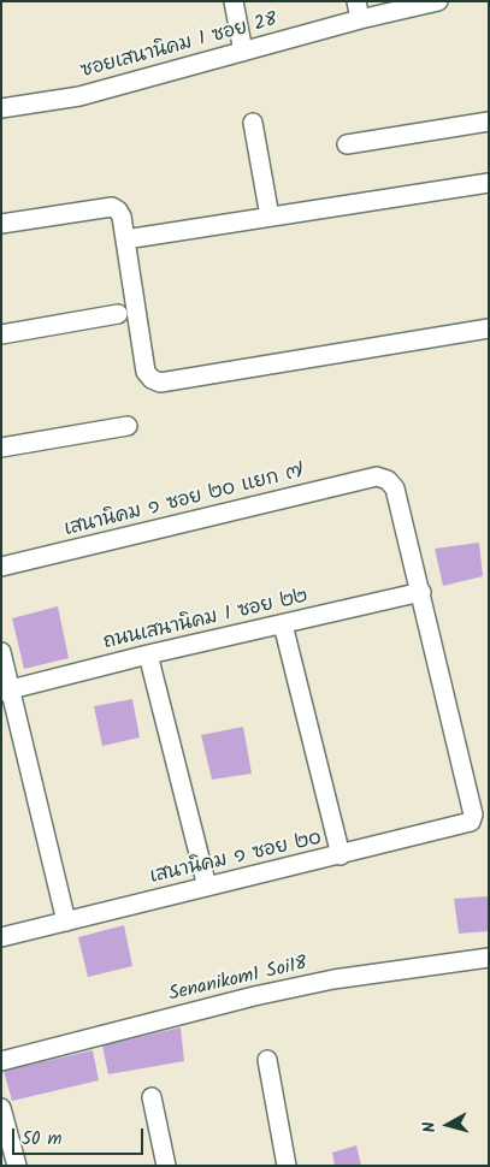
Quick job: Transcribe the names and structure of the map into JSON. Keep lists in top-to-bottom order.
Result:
{
  "streets": {
    "street": [
      "ซอยเสนานิคม 1 ซอย 28",
      "เสนานิคม ๑ ซอย ๒๐ แยก ๗",
      "ถนนเสนานิคม 1 ซอย ๒๒",
      "เสนานิคม ๑ ซอย ๒๐",
      "Senanikom1 Soi18"
    ]
  },
  "crossings": [
    ["เสนานิคม ๑ ซอย ๒๐ แยก ๗", "ถนนเสนานิคม 1 ซอย ๒๒"],
    ["เสนานิคม ๑ ซอย ๒๐ แยก ๗", "เสนานิคม ๑ ซอย ๒๐"],
    ["ถนนเสนานิคม 1 ซอย ๒๒", "เสนานิคม ๑ ซอย ๒๐"]
  ],
  "scale_bar": "50 m",
  "north": "left"
}
